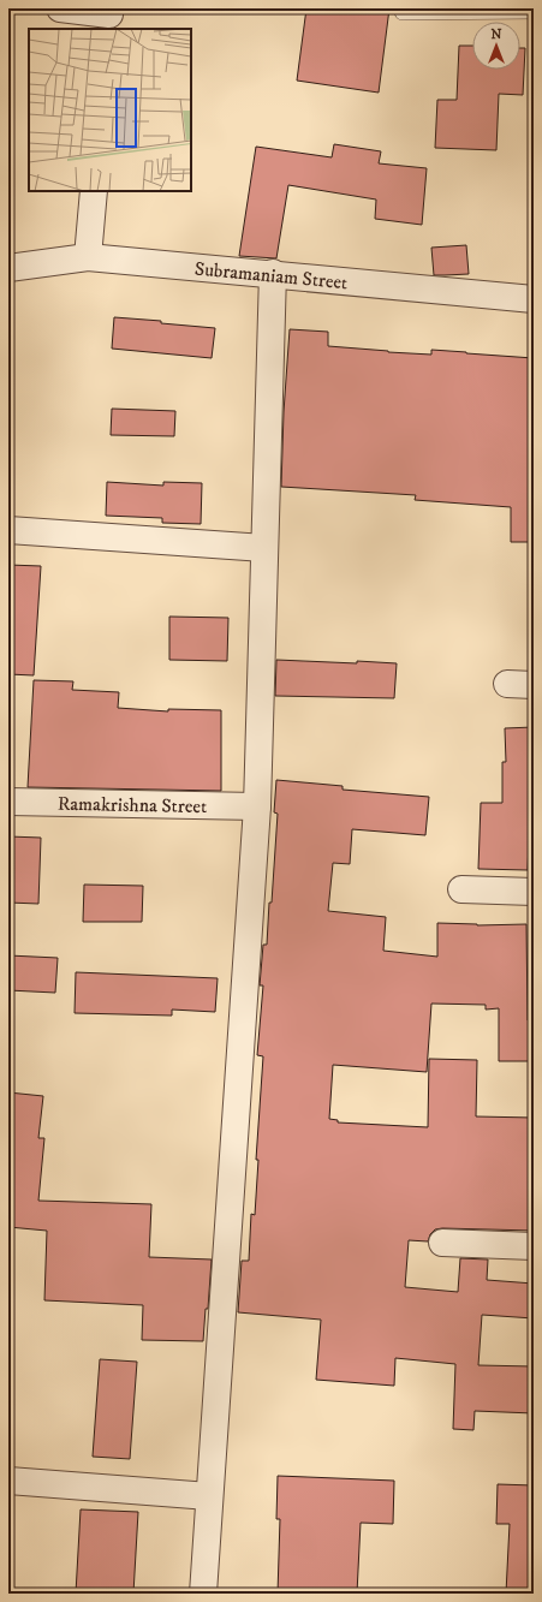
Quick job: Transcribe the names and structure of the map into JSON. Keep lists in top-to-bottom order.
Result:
{
  "streets": {
    "street": ["Subramaniam Street", "Ramakrishna Street"]
  },
  "north": "top"
}
